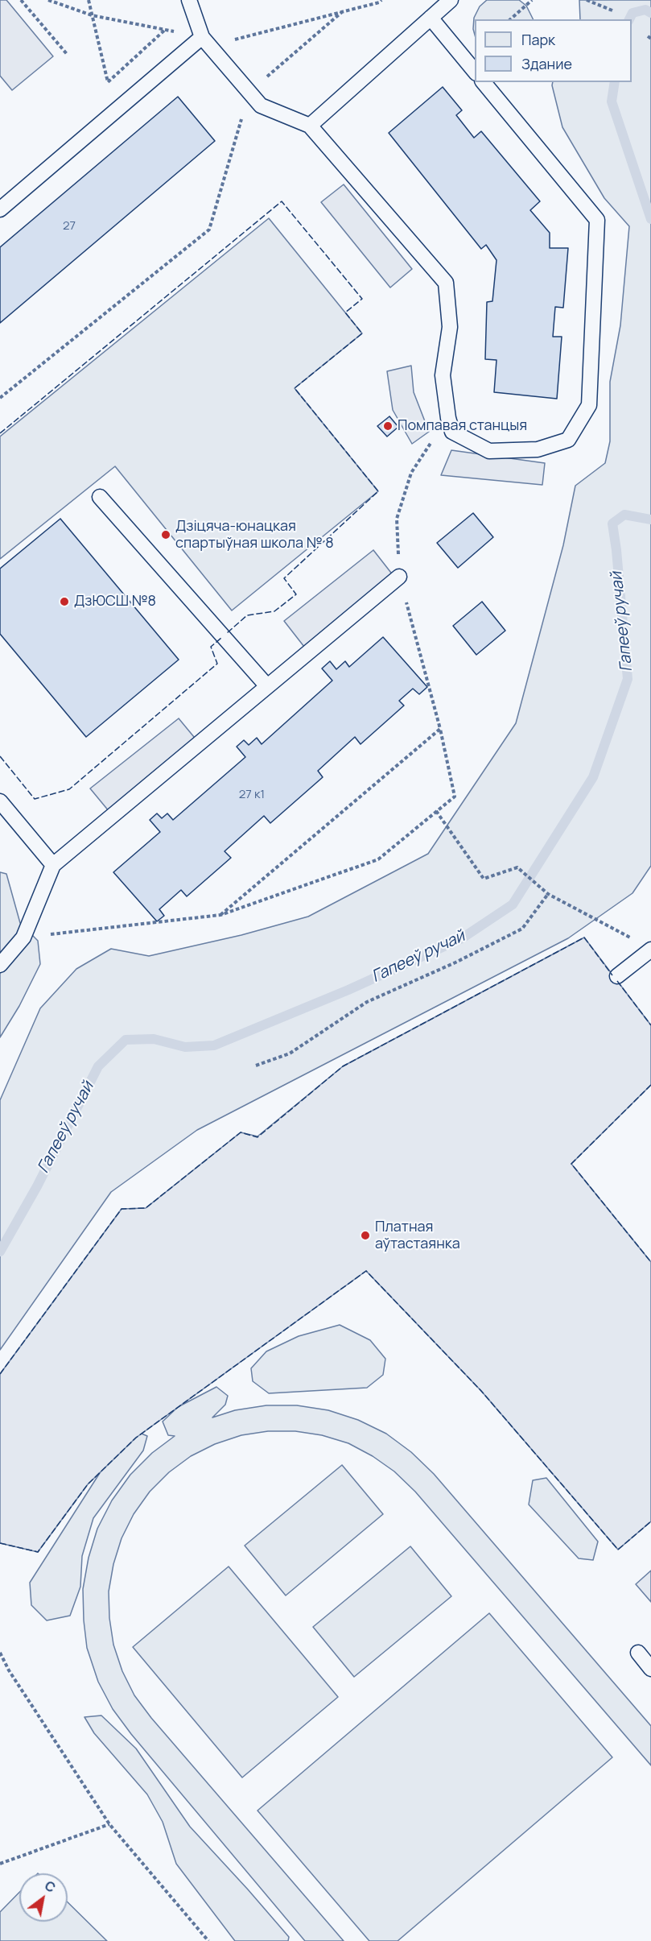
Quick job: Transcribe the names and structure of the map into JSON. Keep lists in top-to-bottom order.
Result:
{
  "water": ["Гапееў ручай"],
  "places": [
    "Помпавая станцыя",
    "Дзіцяча-юнацкая спартыўная школа № 8",
    "ДзЮСШ №8",
    "Платная аўтастаянка"
  ],
  "house_numbers": ["27", "27 к1"],
  "legend": ["Парк", "Здание"],
  "north": "top right"
}
